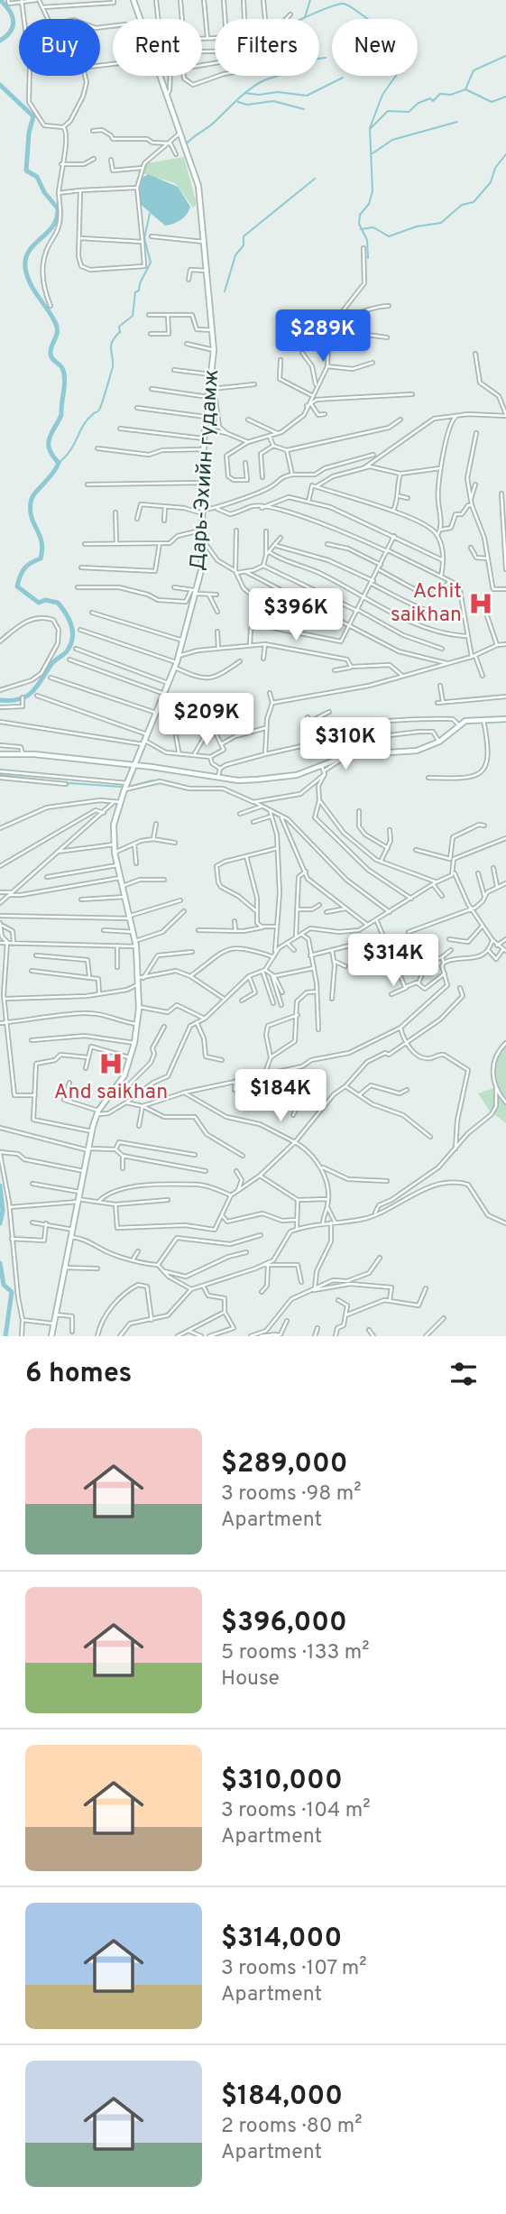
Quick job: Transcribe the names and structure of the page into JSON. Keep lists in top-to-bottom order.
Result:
{
  "streets": {
    "main road": ["Дарь-Эхийн гудамж"]
  },
  "places": {
    "hospital": ["Achit saikhan", "And saikhan"]
  },
  "page": {
    "chip": [
      "Buy",
      "Rent",
      "Filters",
      "New"
    ],
    "price": [
      "$289K",
      "$396K",
      "$209K",
      "$310K",
      "$314K",
      "$184K"
    ],
    "heading": "6 homes",
    "list": [
      {
        "name": "$289,000",
        "note": "3 rooms · 98 m² · Apartment"
      },
      {
        "name": "$396,000",
        "note": "5 rooms · 133 m² · House"
      },
      {
        "name": "$310,000",
        "note": "3 rooms · 104 m² · Apartment"
      },
      {
        "name": "$314,000",
        "note": "3 rooms · 107 m² · Apartment"
      },
      {
        "name": "$184,000",
        "note": "2 rooms · 80 m² · Apartment"
      }
    ]
  }
}
